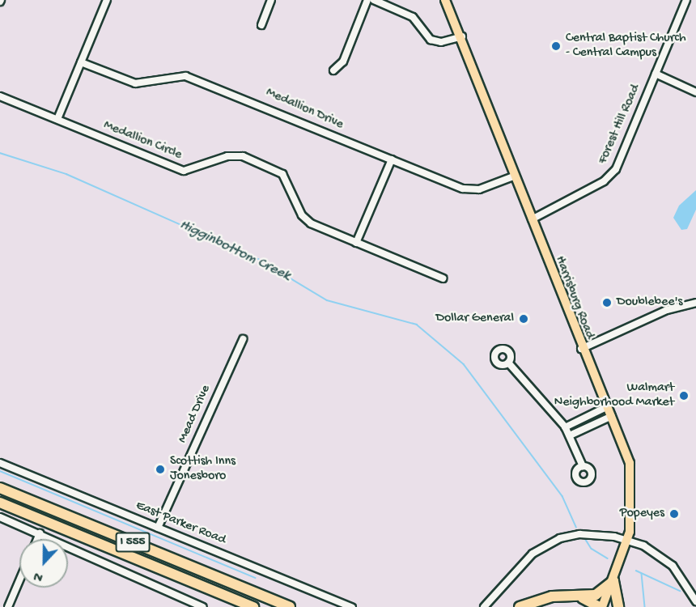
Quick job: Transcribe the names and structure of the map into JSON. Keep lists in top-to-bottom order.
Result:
{
  "streets": {
    "highway": ["I 555"],
    "main road": ["Harrisburg Road"],
    "street": [
      "Medallion Drive",
      "Forest Hill Road",
      "Medallion Circle",
      "Mead Drive",
      "East Parker Road"
    ]
  },
  "crossings": [
    ["Medallion Drive", "Harrisburg Road"],
    ["Forest Hill Road", "Harrisburg Road"],
    ["Mead Drive", "East Parker Road"]
  ],
  "water": ["Higginbottom Creek"],
  "places": [
    "Central Baptist Church - Central Campus",
    "Doublebee's",
    "Dollar General",
    "Walmart Neighborhood Market",
    "Scottish Inns Jonesboro",
    "Popeyes"
  ],
  "north": "bottom"
}
